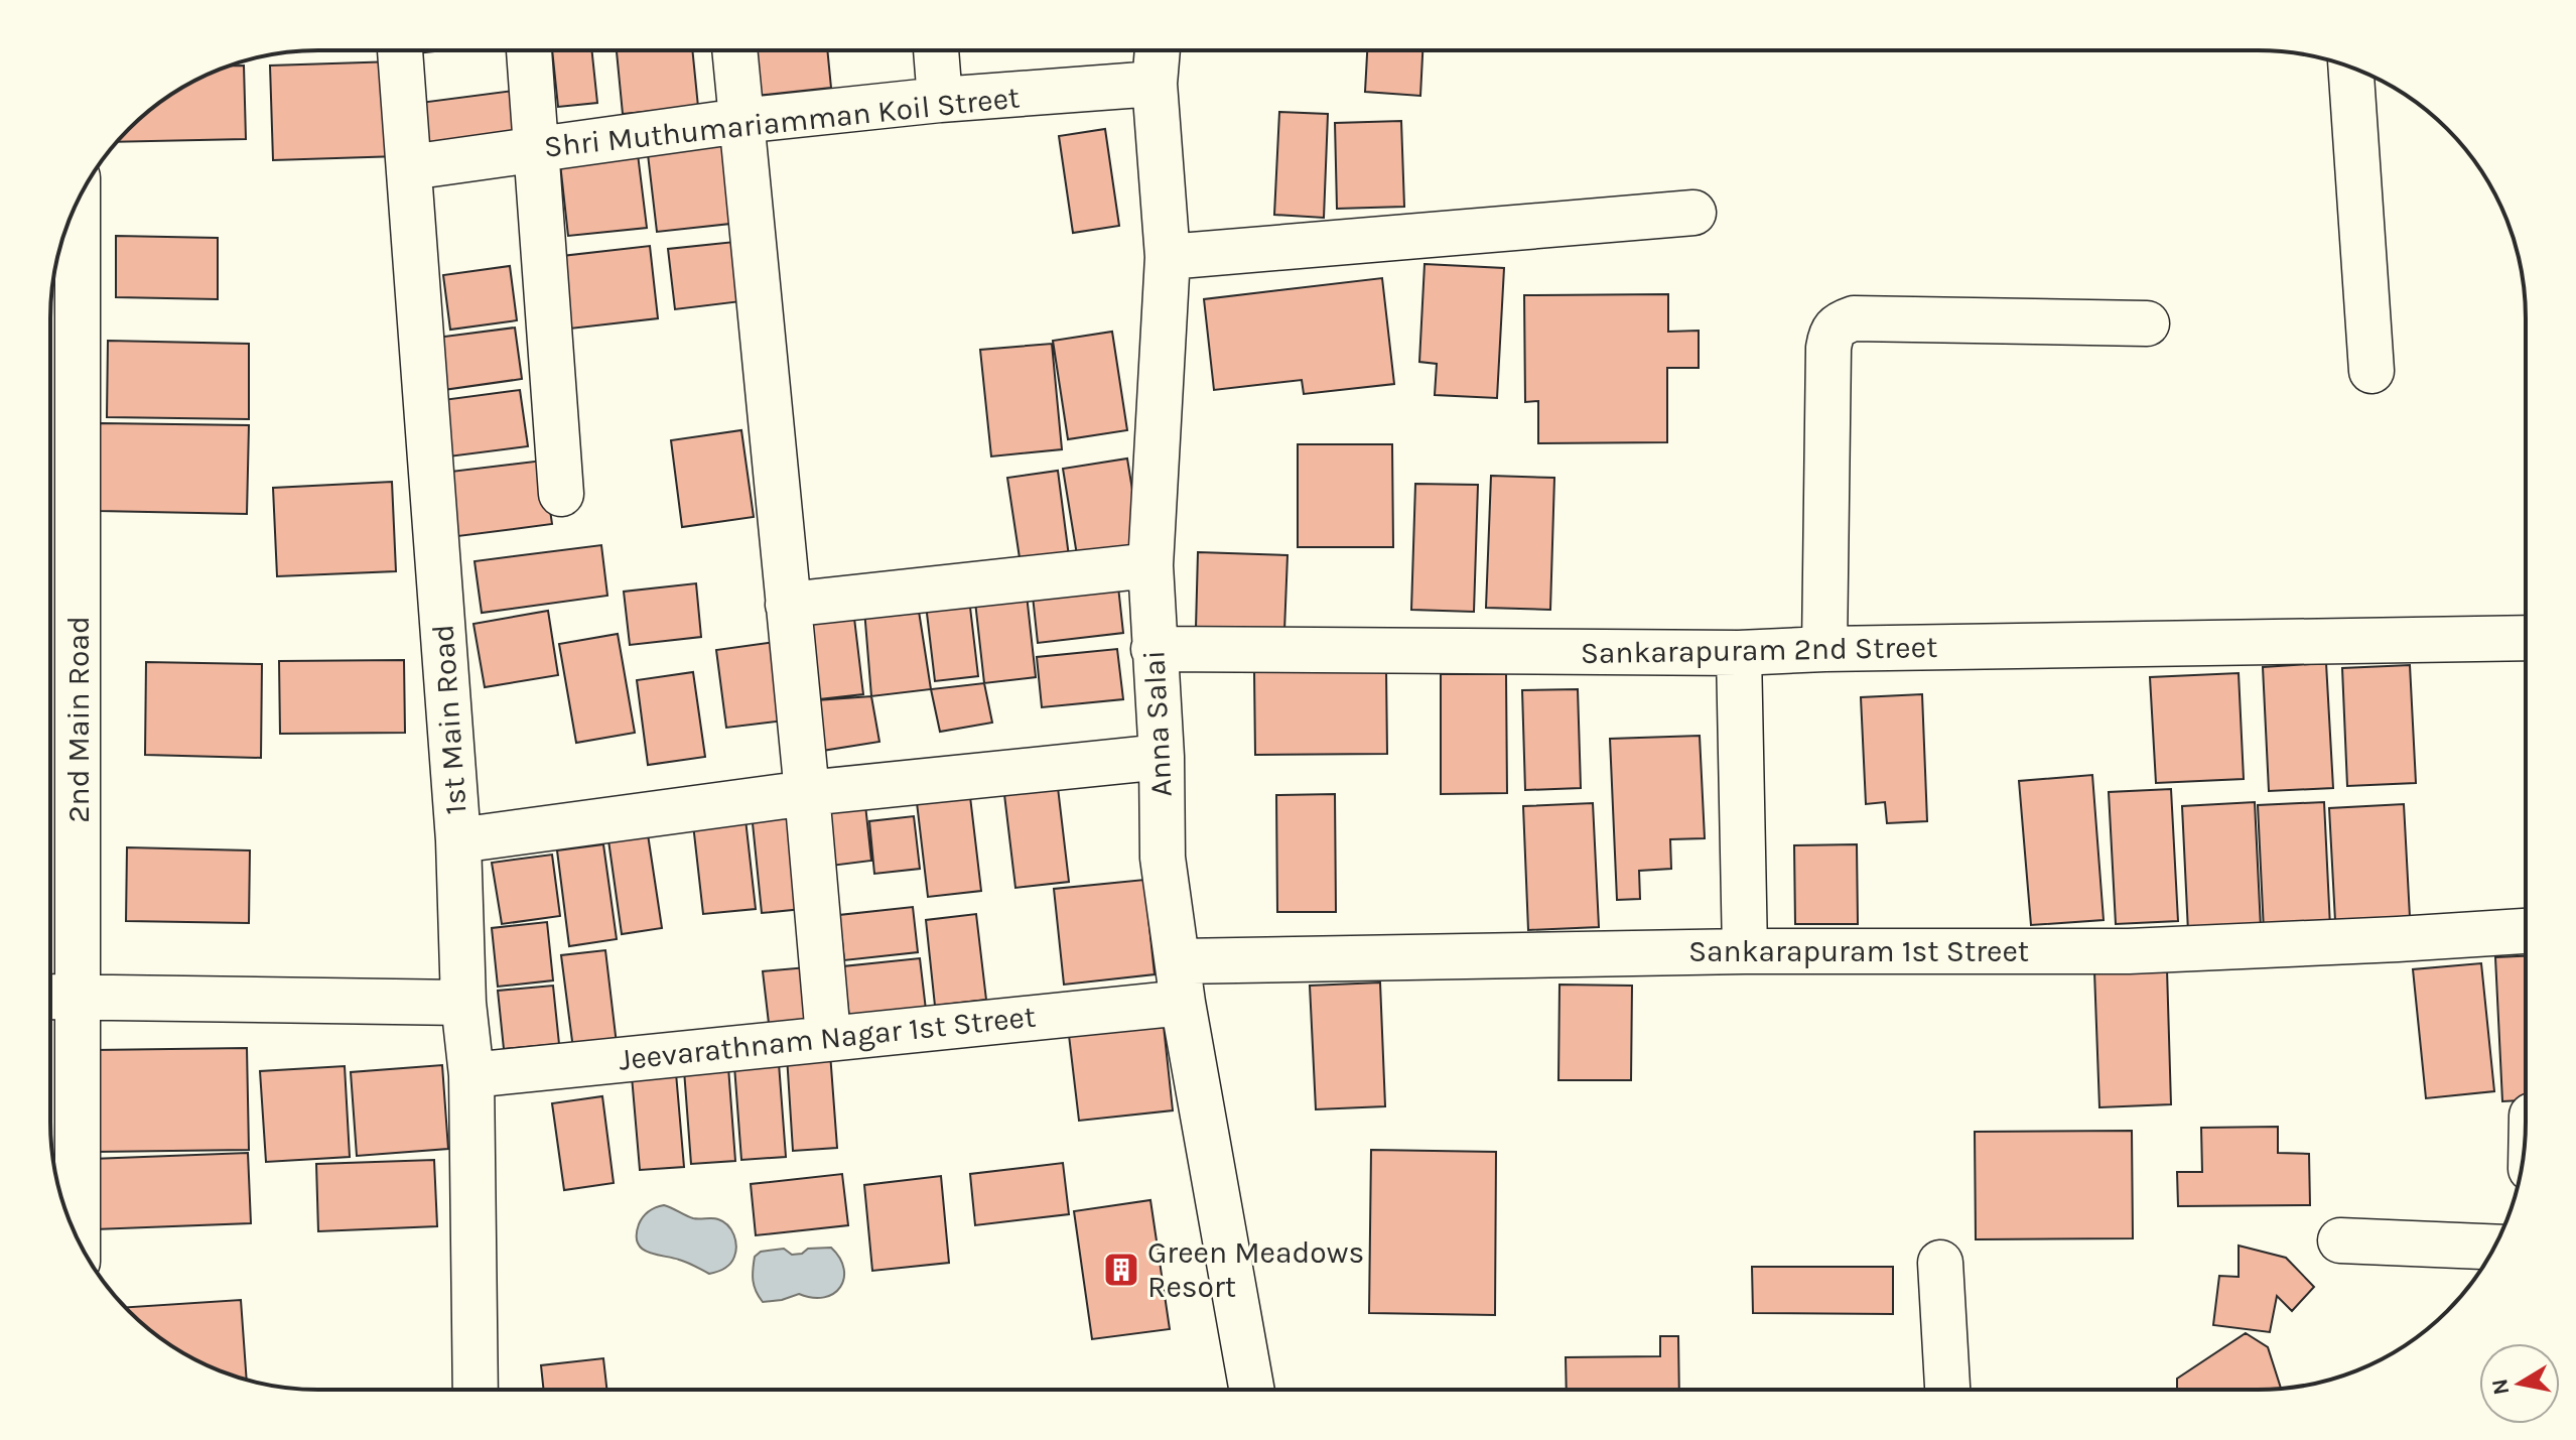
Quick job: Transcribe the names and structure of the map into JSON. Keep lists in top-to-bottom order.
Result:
{
  "streets": {
    "street": [
      "Shri Muthumariamman Koil Street",
      "Sankarapuram 2nd Street",
      "2nd Main Road",
      "1st Main Road",
      "Anna Salai",
      "Sankarapuram 1st Street",
      "Jeevarathnam Nagar 1st Street"
    ]
  },
  "crossings": [
    ["Shri Muthumariamman Koil Street", "1st Main Road"],
    ["Shri Muthumariamman Koil Street", "Anna Salai"],
    ["Sankarapuram 2nd Street", "Anna Salai"],
    ["1st Main Road", "Jeevarathnam Nagar 1st Street"],
    ["Anna Salai", "Sankarapuram 1st Street"],
    ["Anna Salai", "Jeevarathnam Nagar 1st Street"],
    ["Sankarapuram 1st Street", "Jeevarathnam Nagar 1st Street"]
  ],
  "places": {
    "building": ["Green Meadows Resort"]
  },
  "north": "left"
}
